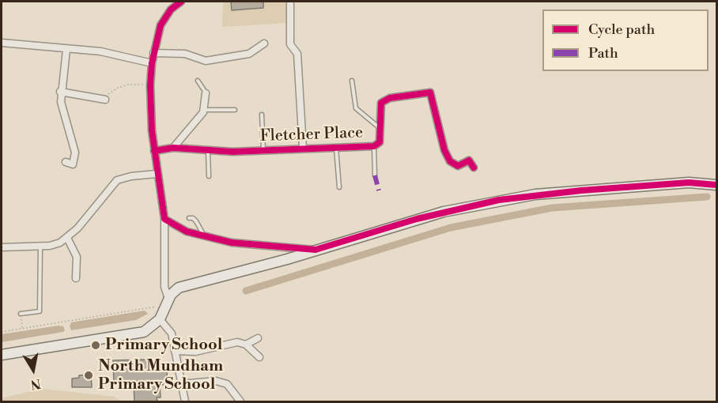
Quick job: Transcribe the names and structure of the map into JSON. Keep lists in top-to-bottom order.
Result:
{
  "streets": {
    "street": ["Fletcher Place"]
  },
  "places": ["Primary School", "North Mundham Primary School"],
  "legend": ["Cycle path", "Path"],
  "north": "bottom"
}
